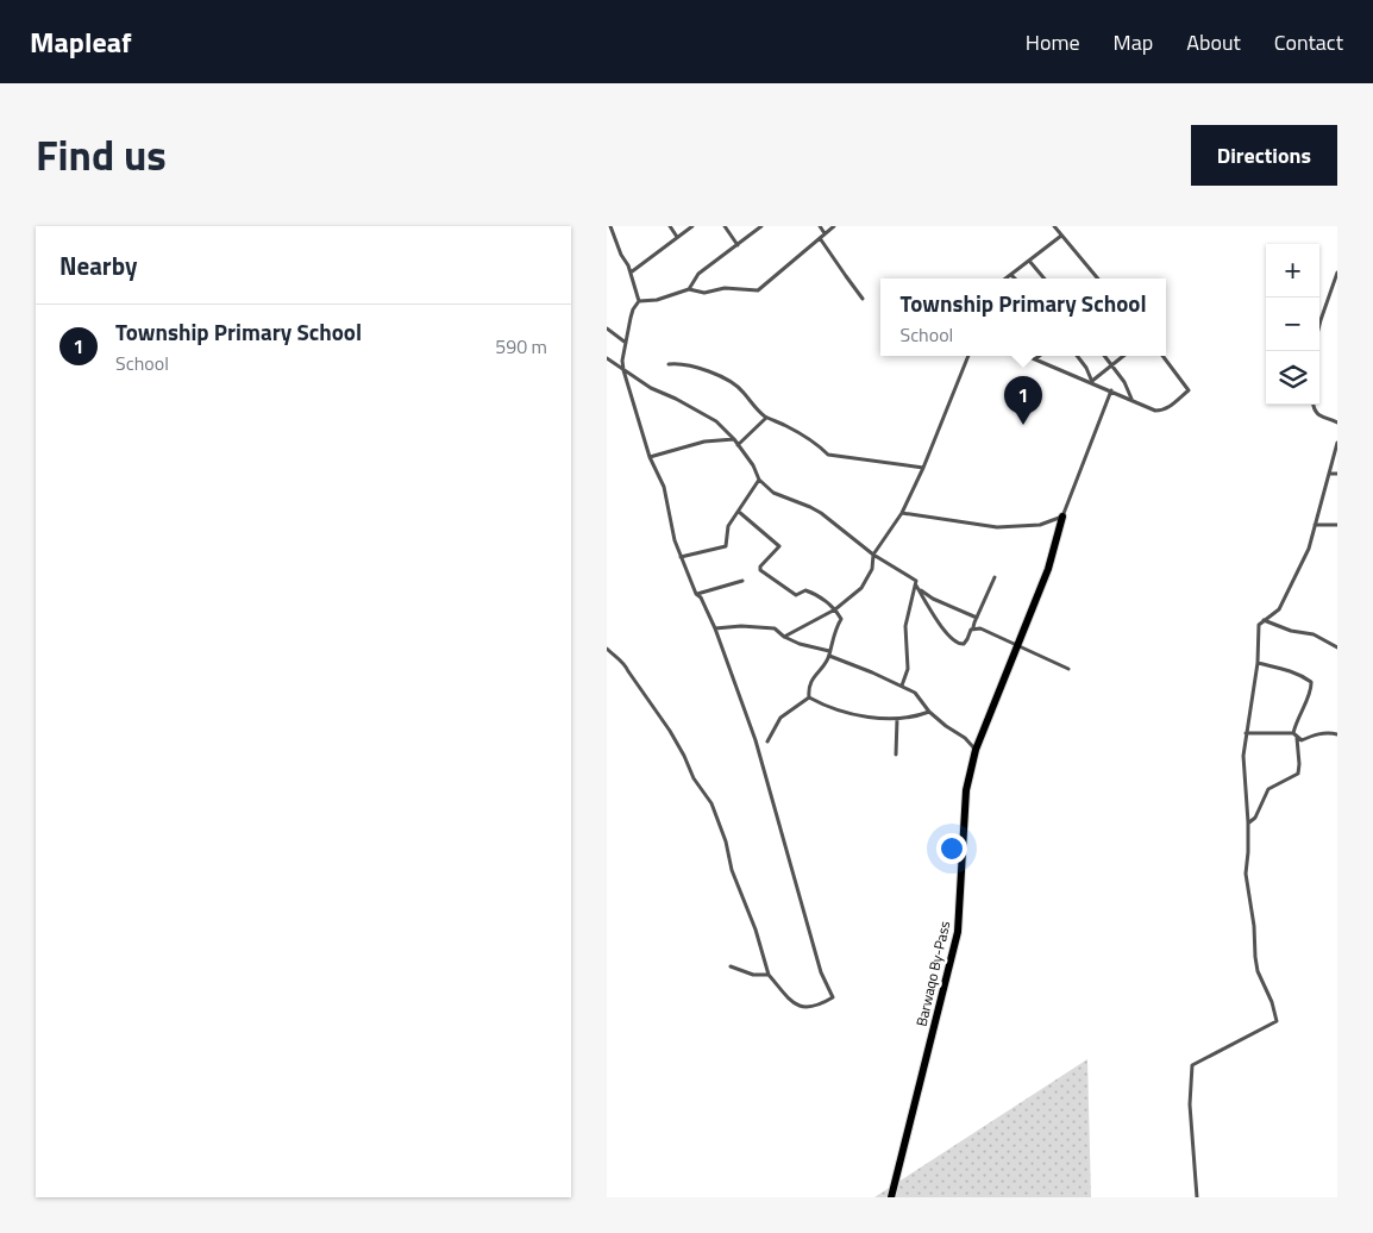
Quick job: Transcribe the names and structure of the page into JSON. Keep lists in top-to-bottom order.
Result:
{
  "streets": {
    "highway": ["Barwaqo By-Pass"]
  },
  "page": {
    "header": "Mapleaf",
    "nav": [
      "Home",
      "Map",
      "About",
      "Contact"
    ],
    "title": "Find us",
    "buttons": "Directions",
    "heading": "Nearby",
    "map_buttons": ["+", "−"],
    "popup": ["Township Primary School", "School"],
    "list": [
      {
        "mark": "1",
        "name": "Township Primary School",
        "note": "School",
        "value": "590 m"
      }
    ],
    "pins": "1"
  }
}
